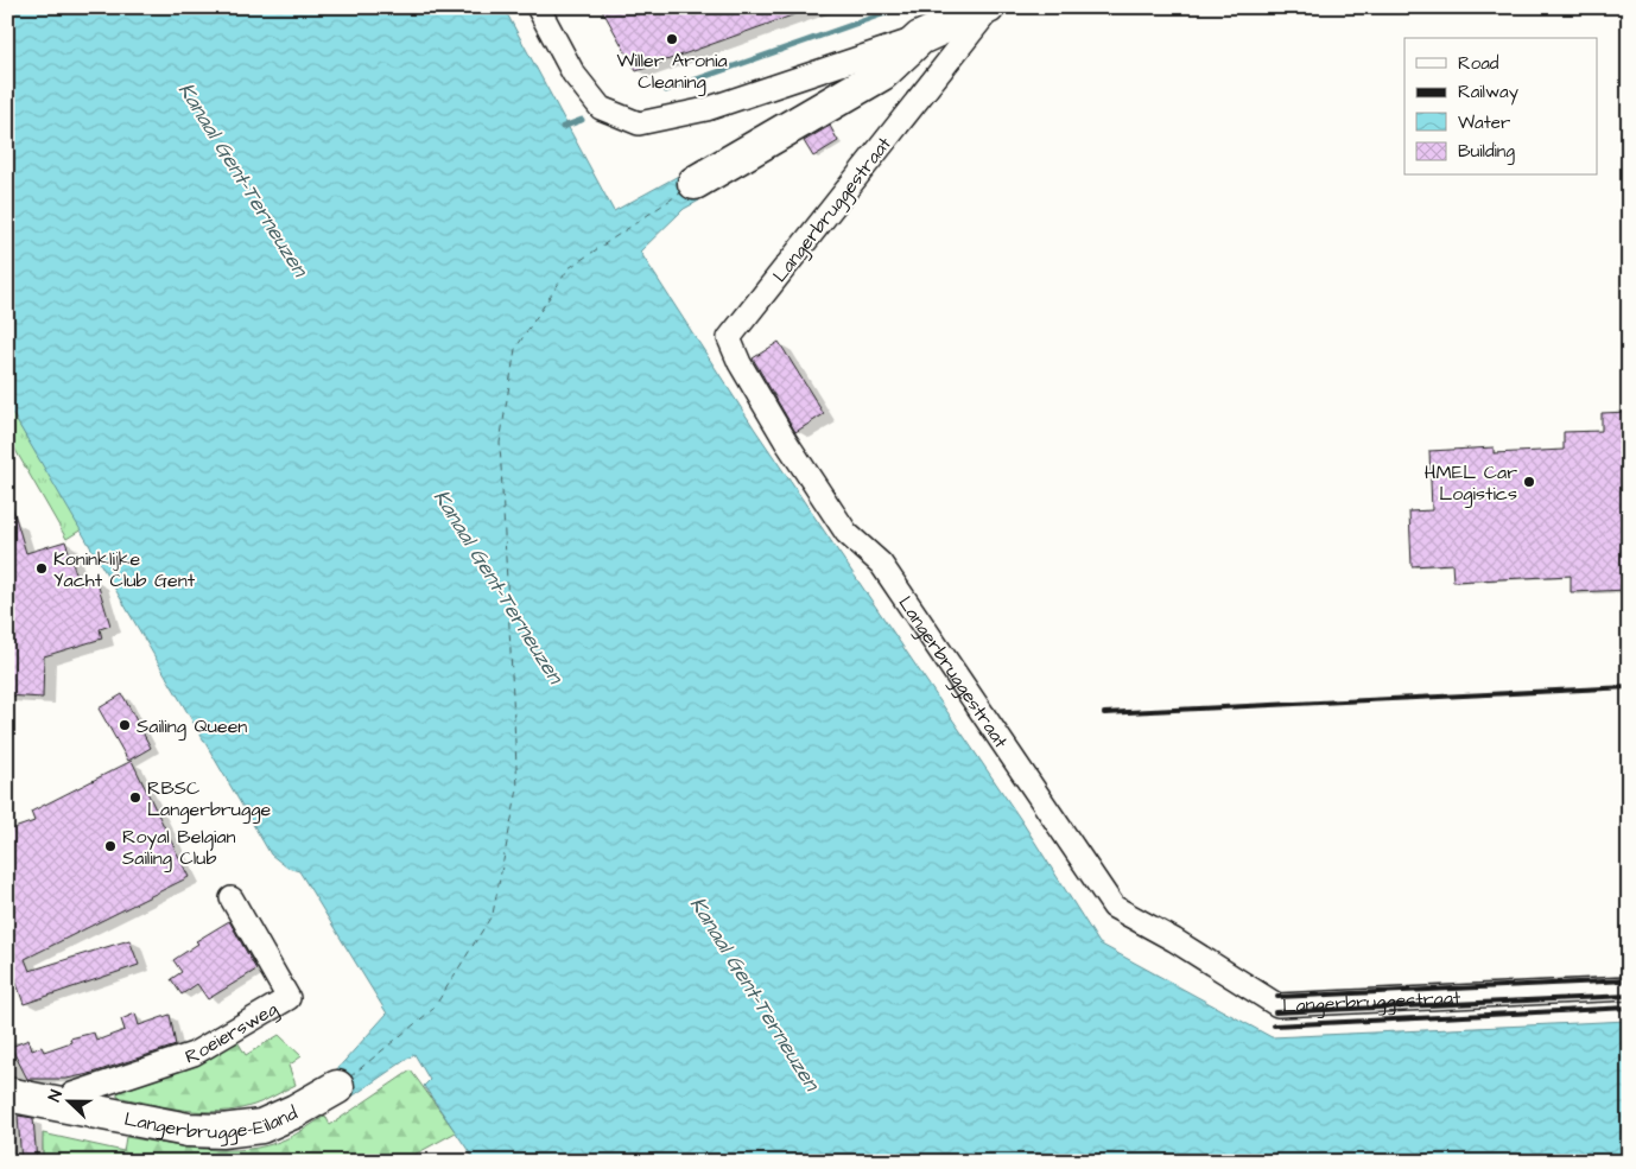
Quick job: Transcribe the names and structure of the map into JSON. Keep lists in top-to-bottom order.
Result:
{
  "streets": {
    "main road": ["Langerbruggestraat", "Langerbrugge-Eiland"],
    "street": ["Roeiersweg"]
  },
  "crossings": [
    ["Roeiersweg", "Langerbrugge-Eiland"]
  ],
  "water": ["Kanaal Gent-Terneuzen"],
  "places": [
    "Willer Aronia Cleaning",
    "HMEL Car Logistics",
    "Koninklijke Yacht Club Gent",
    "Sailing Queen",
    "RBSC Langerbrugge",
    "Royal Belgian Sailing Club"
  ],
  "legend": [
    "Road",
    "Railway",
    "Water",
    "Building"
  ],
  "north": "left"
}
